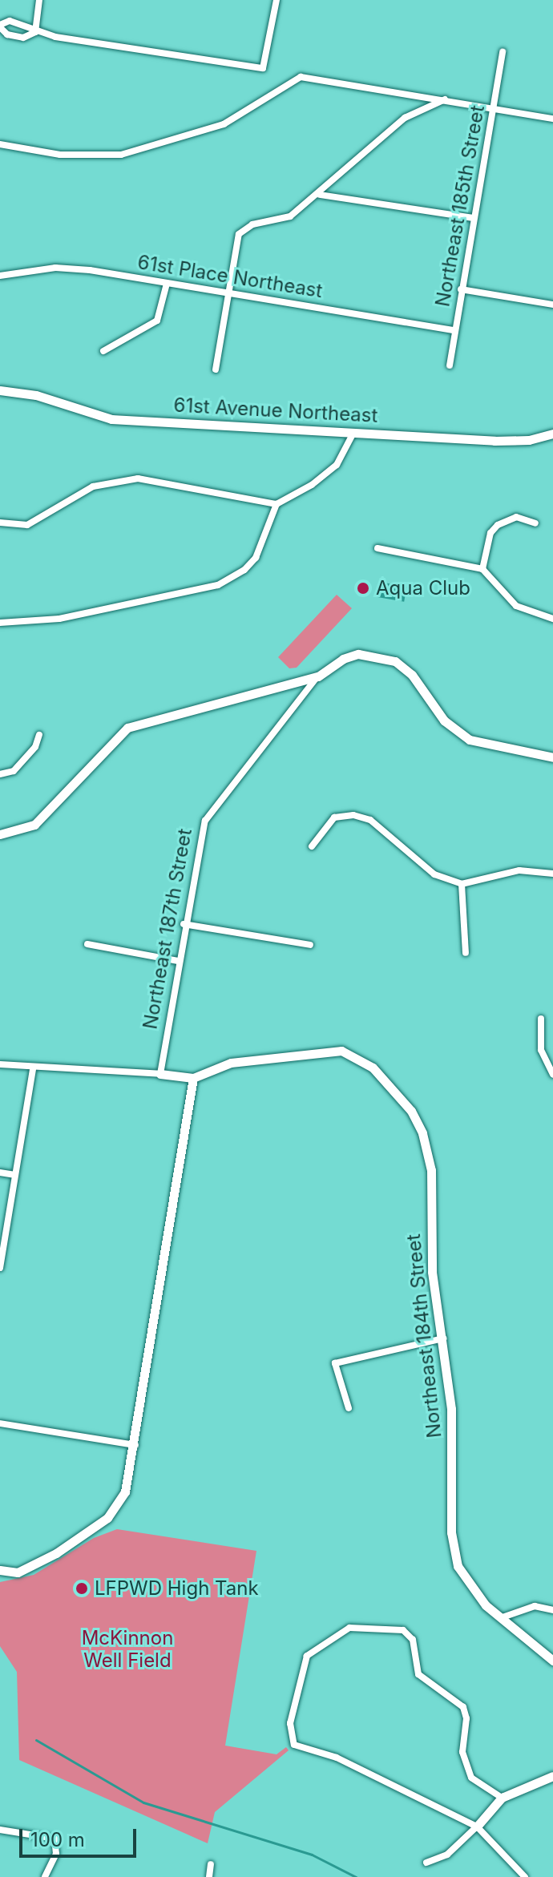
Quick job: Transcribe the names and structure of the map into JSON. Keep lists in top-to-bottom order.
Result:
{
  "streets": {
    "street": [
      "Northeast 185th Street",
      "61st Place Northeast",
      "61st Avenue Northeast",
      "Northeast 187th Street",
      "Northeast 184th Street"
    ]
  },
  "crossings": [
    ["Northeast 185th Street", "61st Place Northeast"]
  ],
  "parks": ["McKinnon Well Field"],
  "places": ["Aqua Club", "LFPWD High Tank"],
  "scale_bar": "100 m"
}
